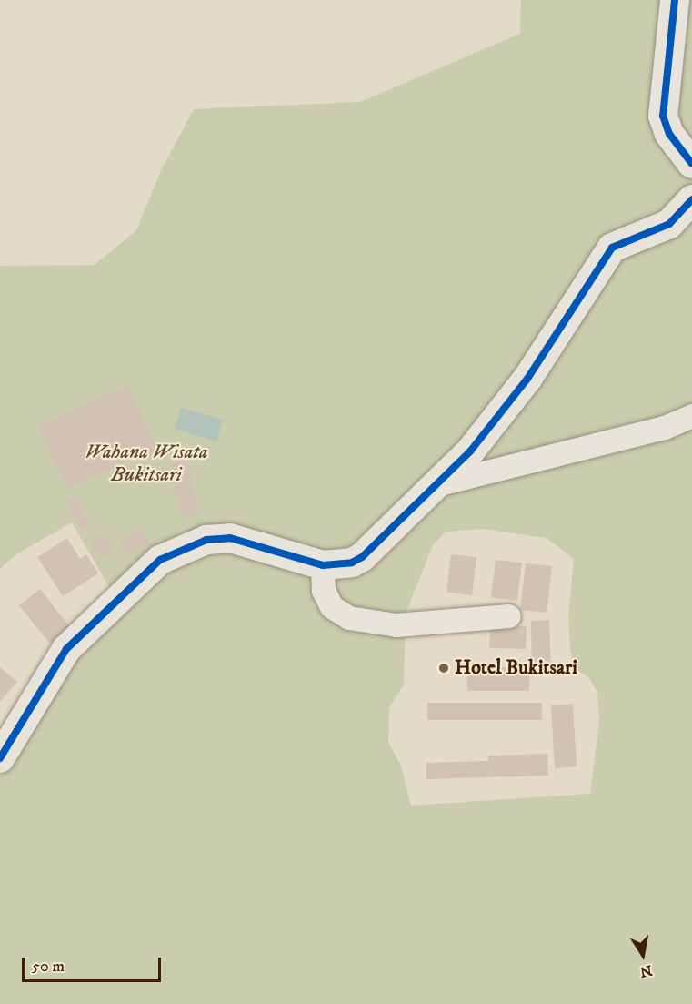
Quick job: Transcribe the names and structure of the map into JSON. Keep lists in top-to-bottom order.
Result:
{
  "parks": ["Wahana Wisata Bukitsari"],
  "places": ["Hotel Bukitsari"],
  "scale_bar": "50 m",
  "north": "bottom"
}
